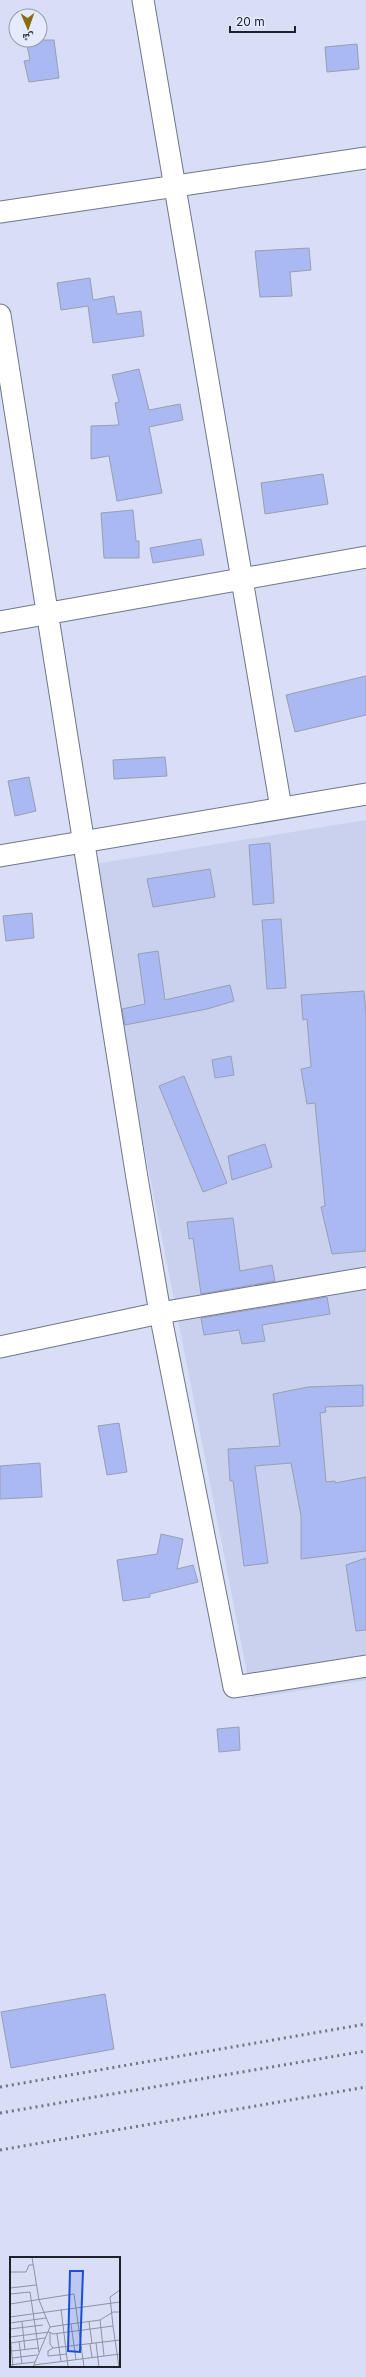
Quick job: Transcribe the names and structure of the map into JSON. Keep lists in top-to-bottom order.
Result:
{
  "scale_bar": "20 m",
  "north": "bottom"
}
